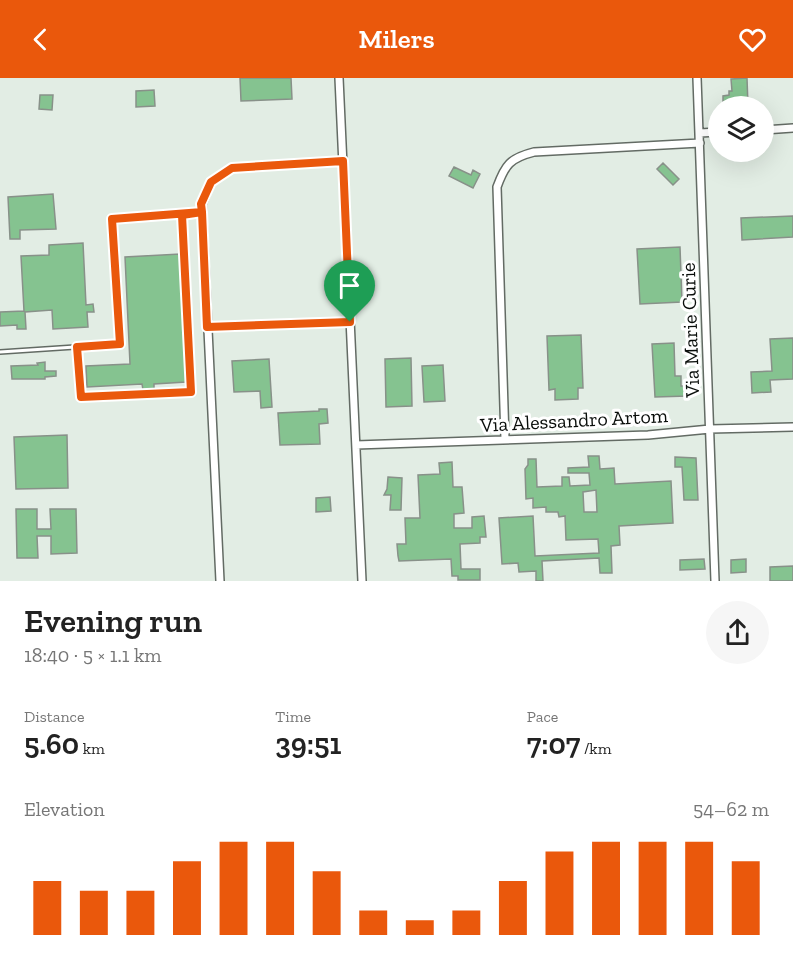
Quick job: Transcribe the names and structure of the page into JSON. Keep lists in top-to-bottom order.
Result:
{
  "streets": {
    "street": ["Via Marie Curie", "Via Alessandro Artom"]
  },
  "crossings": [
    ["Via Marie Curie", "Via Alessandro Artom"]
  ],
  "page": {
    "header": "Milers",
    "heading": ["Evening run", "18:40 · 5 × 1.1 km"],
    "stats": [
      ["Distance", "5.60 km"],
      ["Time", "39:51"],
      ["Pace", "7:07 /km"]
    ],
    "chart": ["Elevation", "54–62 m"]
  }
}
